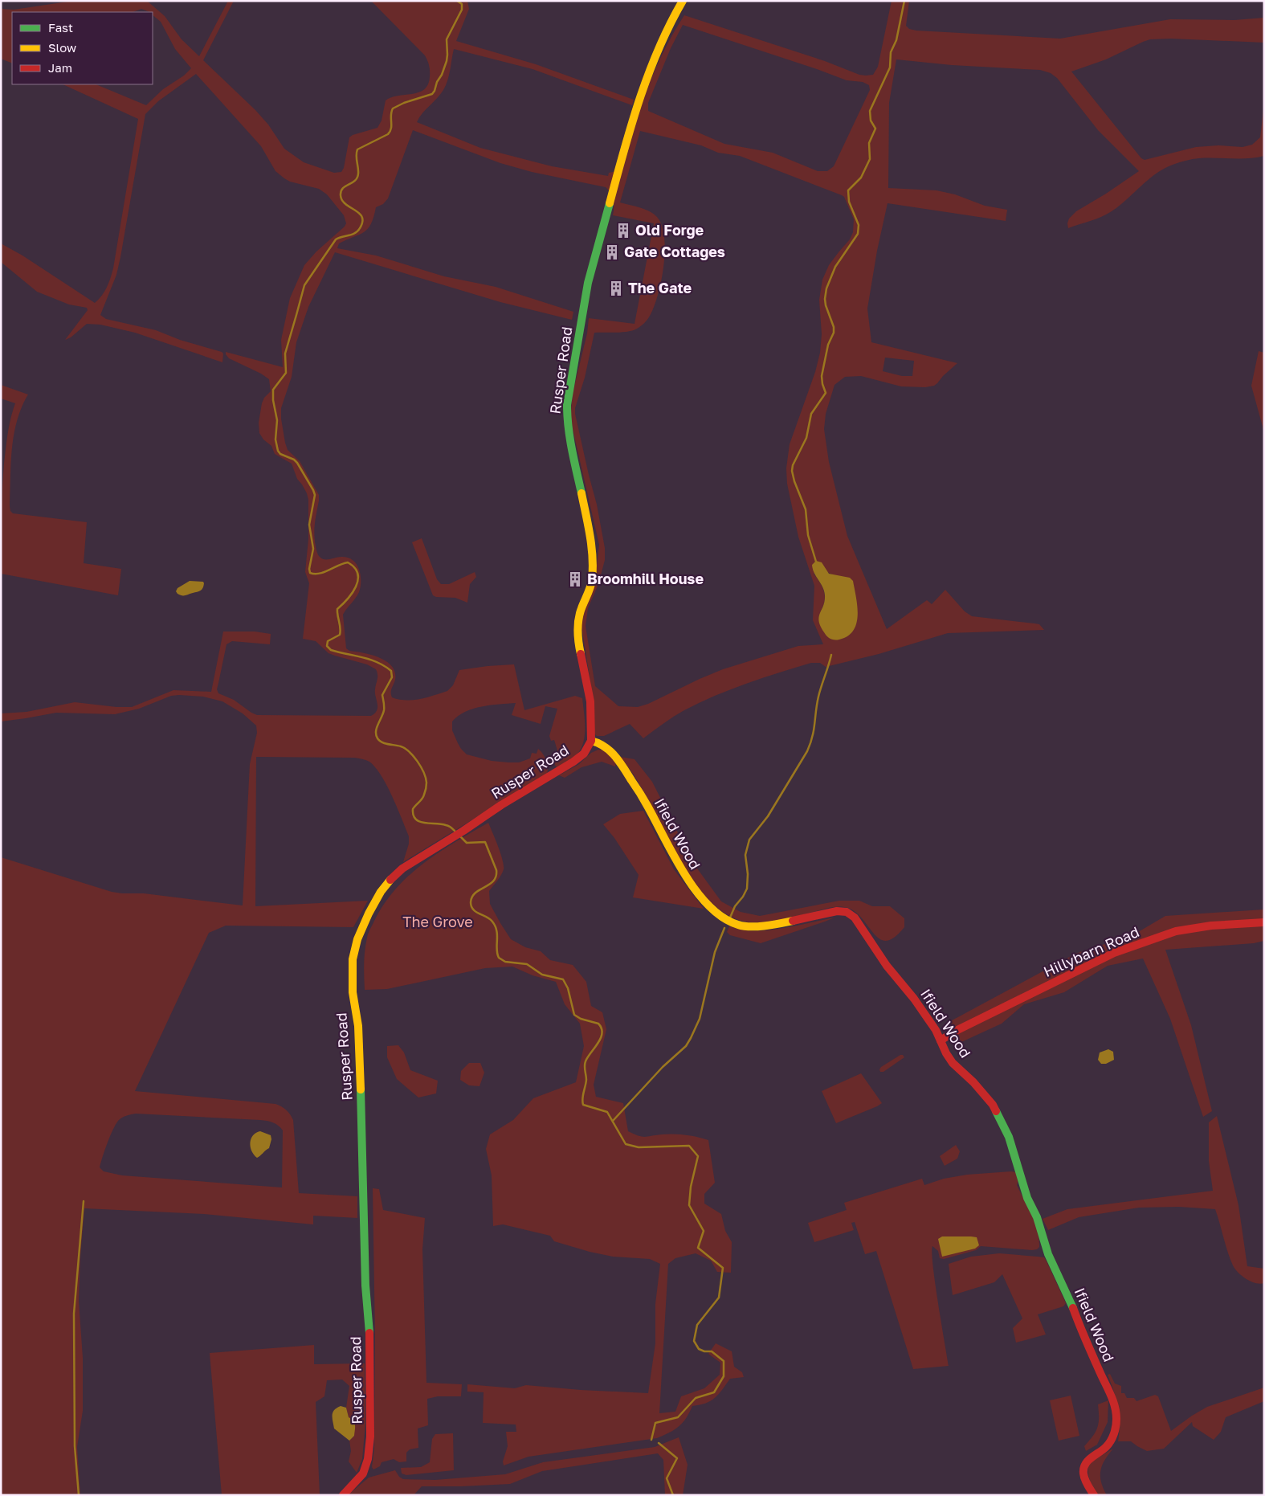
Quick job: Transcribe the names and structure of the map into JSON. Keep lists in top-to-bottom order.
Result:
{
  "streets": {
    "street": ["Rusper Road", "Ifield Wood", "Hillybarn Road"]
  },
  "crossings": [
    ["Rusper Road", "Ifield Wood"],
    ["Ifield Wood", "Hillybarn Road"]
  ],
  "parks": ["The Grove"],
  "places": {
    "building": [
      "Old Forge",
      "Gate Cottages",
      "The Gate",
      "Broomhill House"
    ]
  },
  "legend": ["Fast", "Slow", "Jam"]
}
